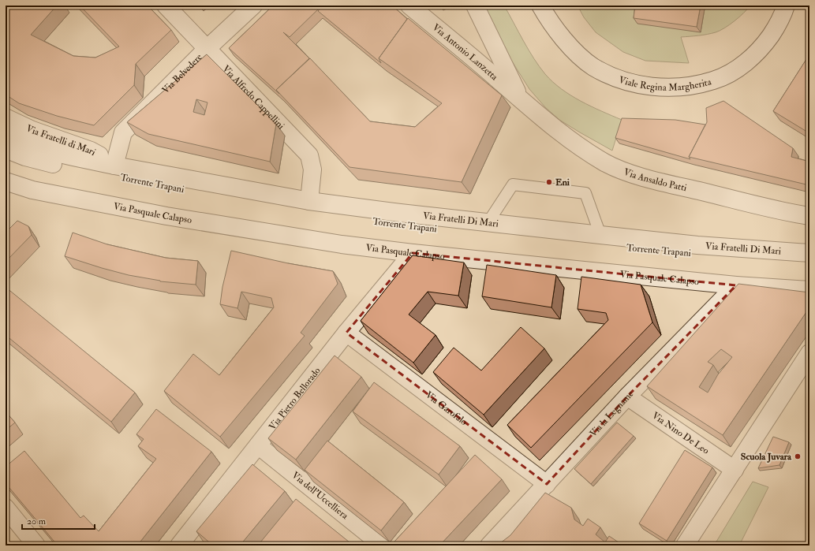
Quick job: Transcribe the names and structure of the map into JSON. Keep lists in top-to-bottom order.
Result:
{
  "streets": {
    "street": [
      "Via Antonio Lanzetta",
      "Via Belvedere",
      "Viale Regina Margherita",
      "Via Alfredo Cappellini",
      "Via Fratelli di Mari",
      "Via Ansaldo Patti",
      "Torrente Trapani",
      "Via Pasquale Calapso",
      "Via Fratelli Di Mari",
      "Via Pietro Bellorado",
      "Via Garofalo",
      "Via la Legname",
      "Via Nino De Leo",
      "Via dell'Uccelliera"
    ]
  },
  "crossings": [
    ["Via Antonio Lanzetta", "Via Ansaldo Patti"],
    ["Via Belvedere", "Via Alfredo Cappellini"],
    ["Via Belvedere", "Via Fratelli di Mari"],
    ["Via Belvedere", "Via Fratelli Di Mari"],
    ["Via Alfredo Cappellini", "Via Fratelli Di Mari"],
    ["Via Fratelli di Mari", "Via Fratelli Di Mari"],
    ["Via Pasquale Calapso", "Via Pietro Bellorado"],
    ["Via Pasquale Calapso", "Via la Legname"],
    ["Via Pietro Bellorado", "Via Garofalo"],
    ["Via Pietro Bellorado", "Via dell'Uccelliera"],
    ["Via Garofalo", "Via la Legname"],
    ["Via la Legname", "Via Nino De Leo"]
  ],
  "places": ["Eni", "Scuola Juvara"],
  "scale_bar": "20 m"
}
